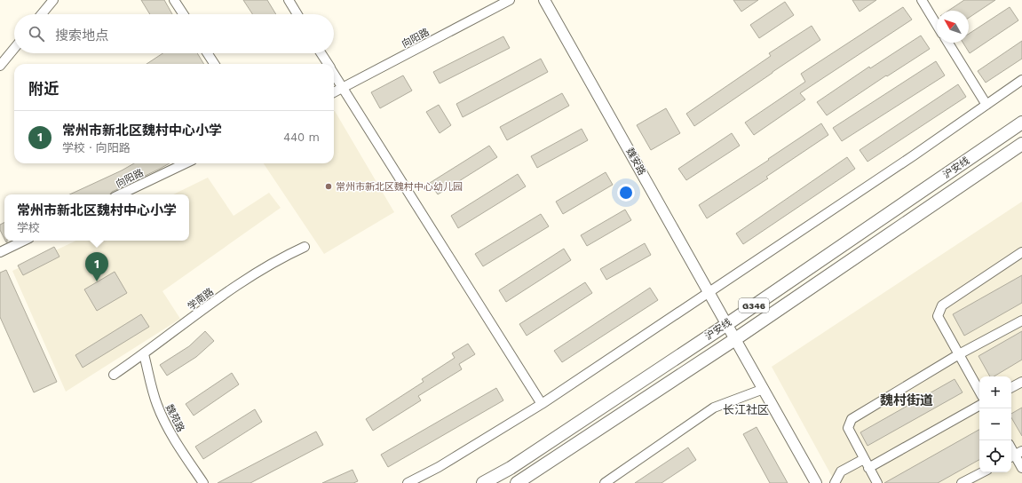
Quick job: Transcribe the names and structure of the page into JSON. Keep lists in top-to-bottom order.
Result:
{
  "streets": {
    "highway": ["沪安线", "G346"],
    "main road": ["魏安路"],
    "street": ["向阳路", "学南路", "魏苑路"]
  },
  "crossings": [
    ["魏安路", "沪安线"],
    ["学南路", "魏苑路"]
  ],
  "districts": ["魏村街道", "长江社区"],
  "places": ["常州市新北区魏村中心幼儿园"],
  "north": "top left",
  "page": {
    "search": "搜索地点",
    "heading": "附近",
    "list": [
      {
        "mark": "1",
        "name": "常州市新北区魏村中心小学",
        "note": "学校 · 向阳路",
        "value": "440 m"
      }
    ],
    "popup": ["常州市新北区魏村中心小学", "学校"],
    "pins": "1",
    "map_buttons": ["+", "−"]
  }
}
